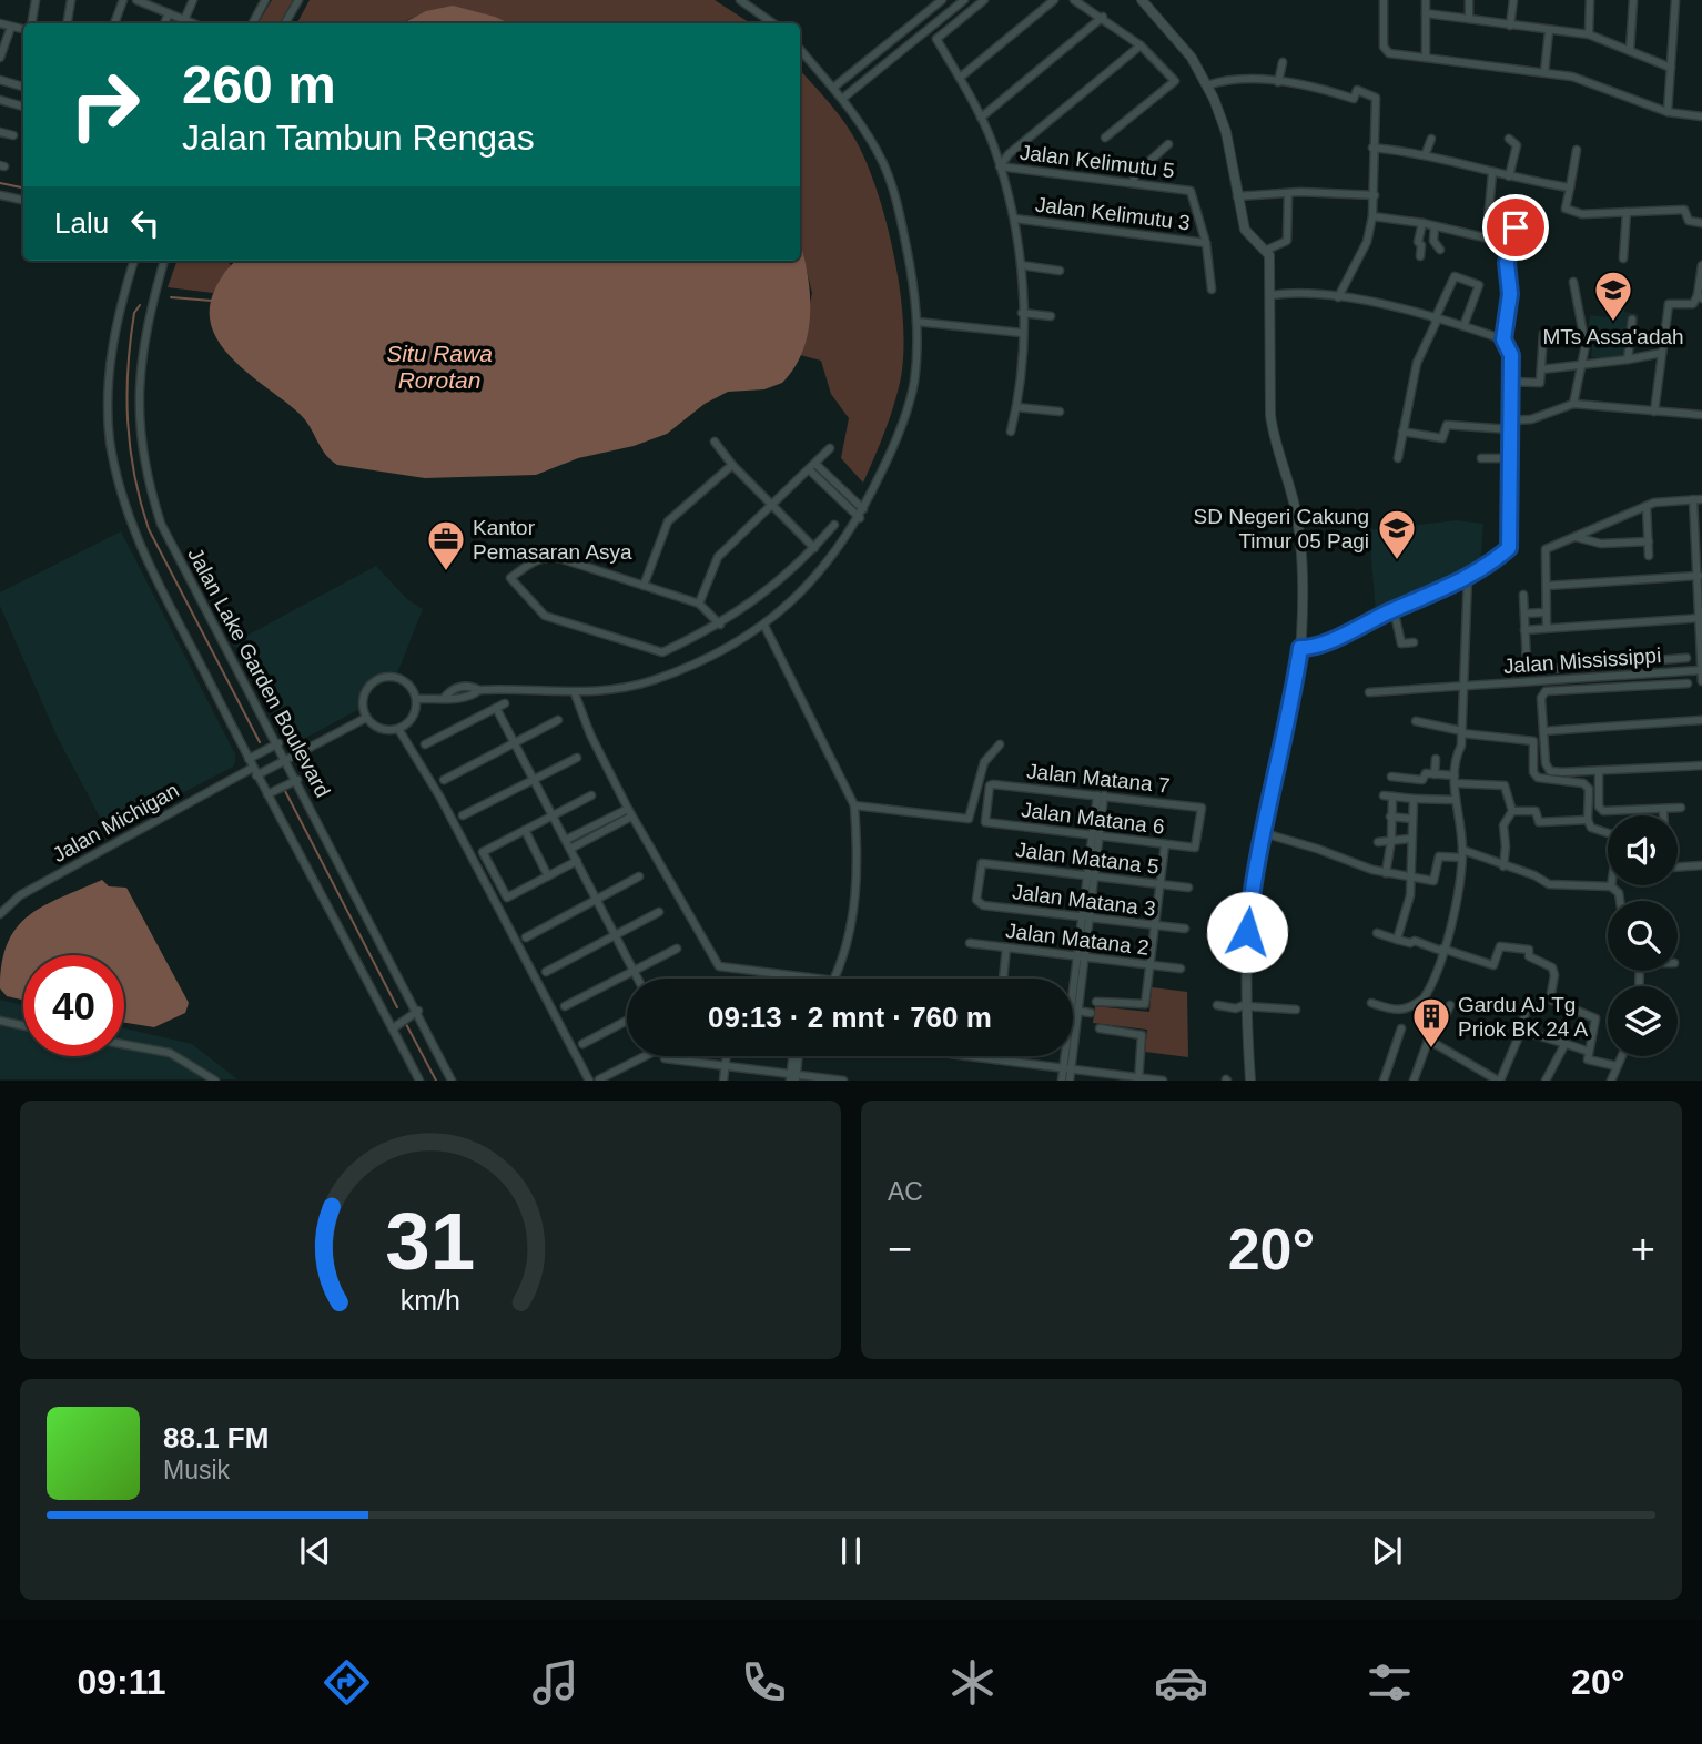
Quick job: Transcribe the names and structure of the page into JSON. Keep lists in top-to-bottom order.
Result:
{
  "streets": {
    "street": [
      "Jalan Kelimutu 5",
      "Jalan Kelimutu 3",
      "Jalan Mississippi",
      "Jalan Lake Garden Boulevard",
      "Jalan Matana 7",
      "Jalan Matana 6",
      "Jalan Michigan",
      "Jalan Matana 5",
      "Jalan Matana 3",
      "Jalan Matana 2"
    ]
  },
  "crossings": [
    ["Jalan Kelimutu 5", "Jalan Kelimutu 3"],
    ["Jalan Lake Garden Boulevard", "Jalan Michigan"],
    ["Jalan Matana 7", "Jalan Matana 6"],
    ["Jalan Matana 5", "Jalan Matana 3"]
  ],
  "water": ["Situ Rawa Rorotan"],
  "places": {
    "school or university": ["MTs Assa'adah", "SD Negeri Cakung Timur 05 Pagi"],
    "office": ["Kantor Pemasaran Asya"],
    "building": ["Gardu AJ Tg Priok BK 24 A"]
  },
  "page": {
    "turn": ["260 m", "Jalan Tambun Rengas"],
    "then": "Lalu",
    "limit": "40",
    "trip": "09:13 · 2 mnt · 760 m",
    "tile": "AC",
    "heat": ["−", "20°", "+"],
    "song": ["88.1 FM", "Musik"],
    "tabs": ["09:11", "20°"],
    "gauge": ["31", "km/h"]
  }
}
